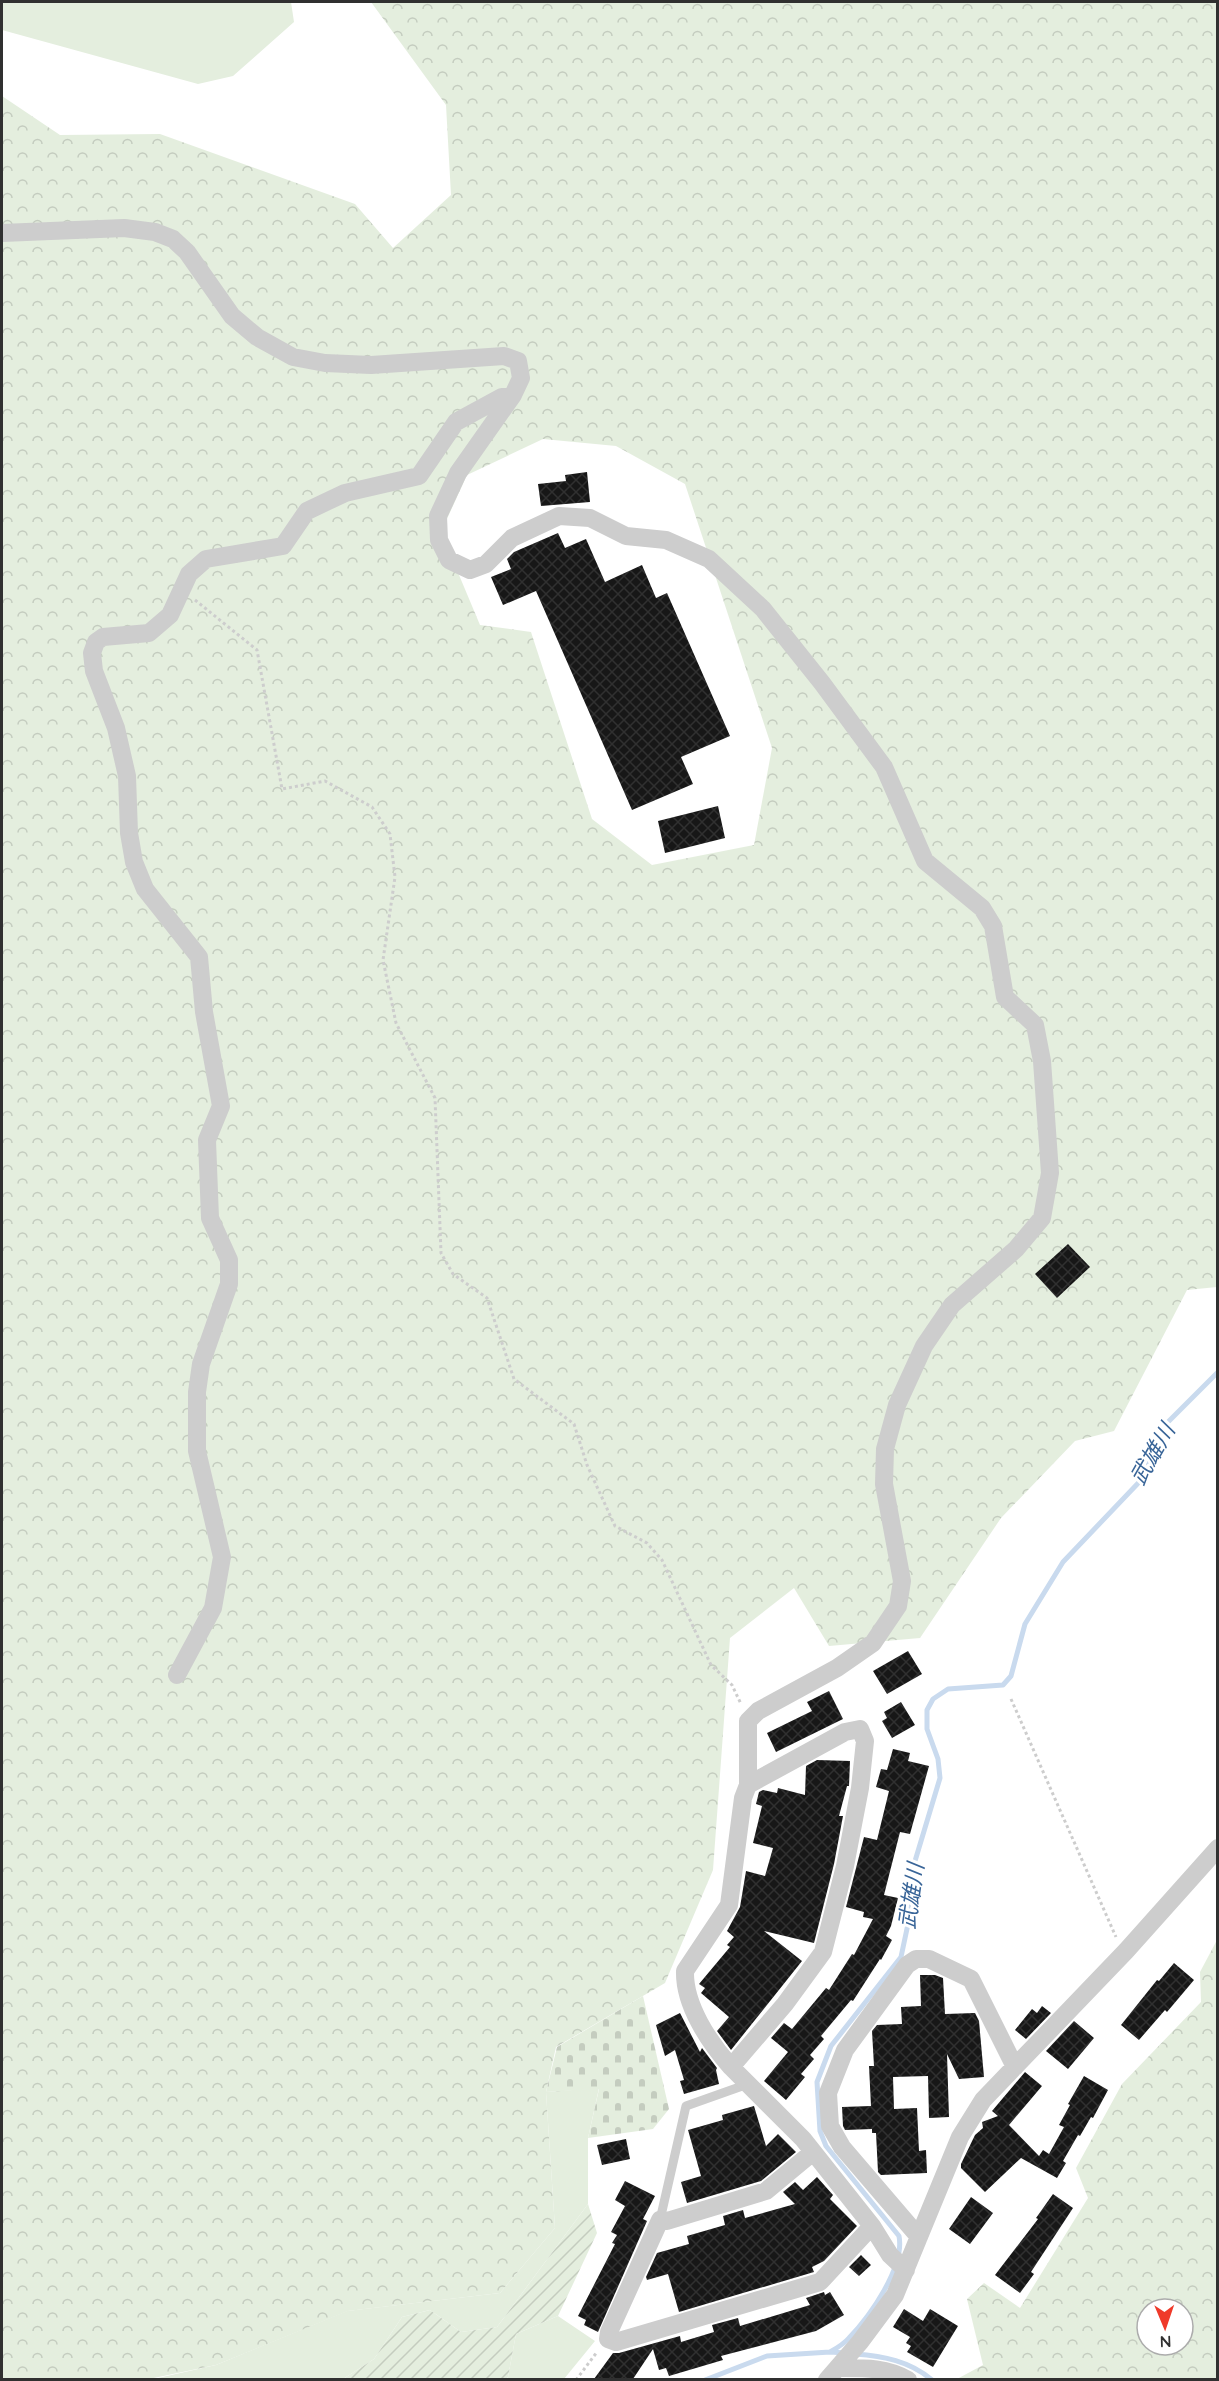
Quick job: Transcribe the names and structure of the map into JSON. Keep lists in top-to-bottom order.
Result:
{
  "water": ["武雄川"],
  "north": "bottom"
}
